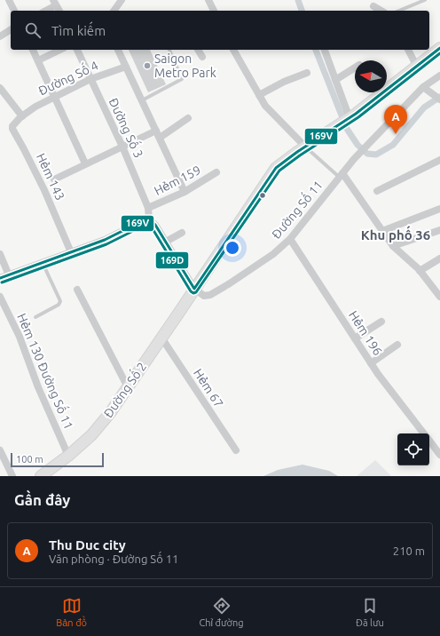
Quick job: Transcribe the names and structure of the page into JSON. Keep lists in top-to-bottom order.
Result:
{
  "streets": {
    "street": [
      "Đường Số 4",
      "Đường Số 3",
      "Hẻm 143",
      "Hẻm 159",
      "Đường Số 11",
      "Hẻm 196",
      "Hẻm 130 Đường Số 11",
      "Hẻm 67",
      "Đường Số 2"
    ]
  },
  "crossings": [
    ["Đường Số 4", "Đường Số 3"],
    ["Đường Số 4", "Hẻm 143"],
    ["Đường Số 3", "Hẻm 159"],
    ["Đường Số 11", "Hẻm 196"],
    ["Đường Số 11", "Đường Số 2"],
    ["Hẻm 130 Đường Số 11", "Đường Số 2"],
    ["Hẻm 67", "Đường Số 2"]
  ],
  "districts": ["Khu phố 36"],
  "places": ["Saigon Metro Park"],
  "lines": ["transit line 169V", "transit line 169D"],
  "scale_bar": "100 m",
  "north": "left",
  "page": {
    "search": "Tìm kiếm",
    "pins": "A",
    "scale": "100 m",
    "heading": "Gần đây",
    "list": [
      {
        "mark": "A",
        "name": "Thu Duc city",
        "note": "Văn phòng · Đường Số 11",
        "value": "210 m"
      }
    ],
    "nav": ["Bản đồ", "Chỉ đường", "Đã lưu"]
  }
}
